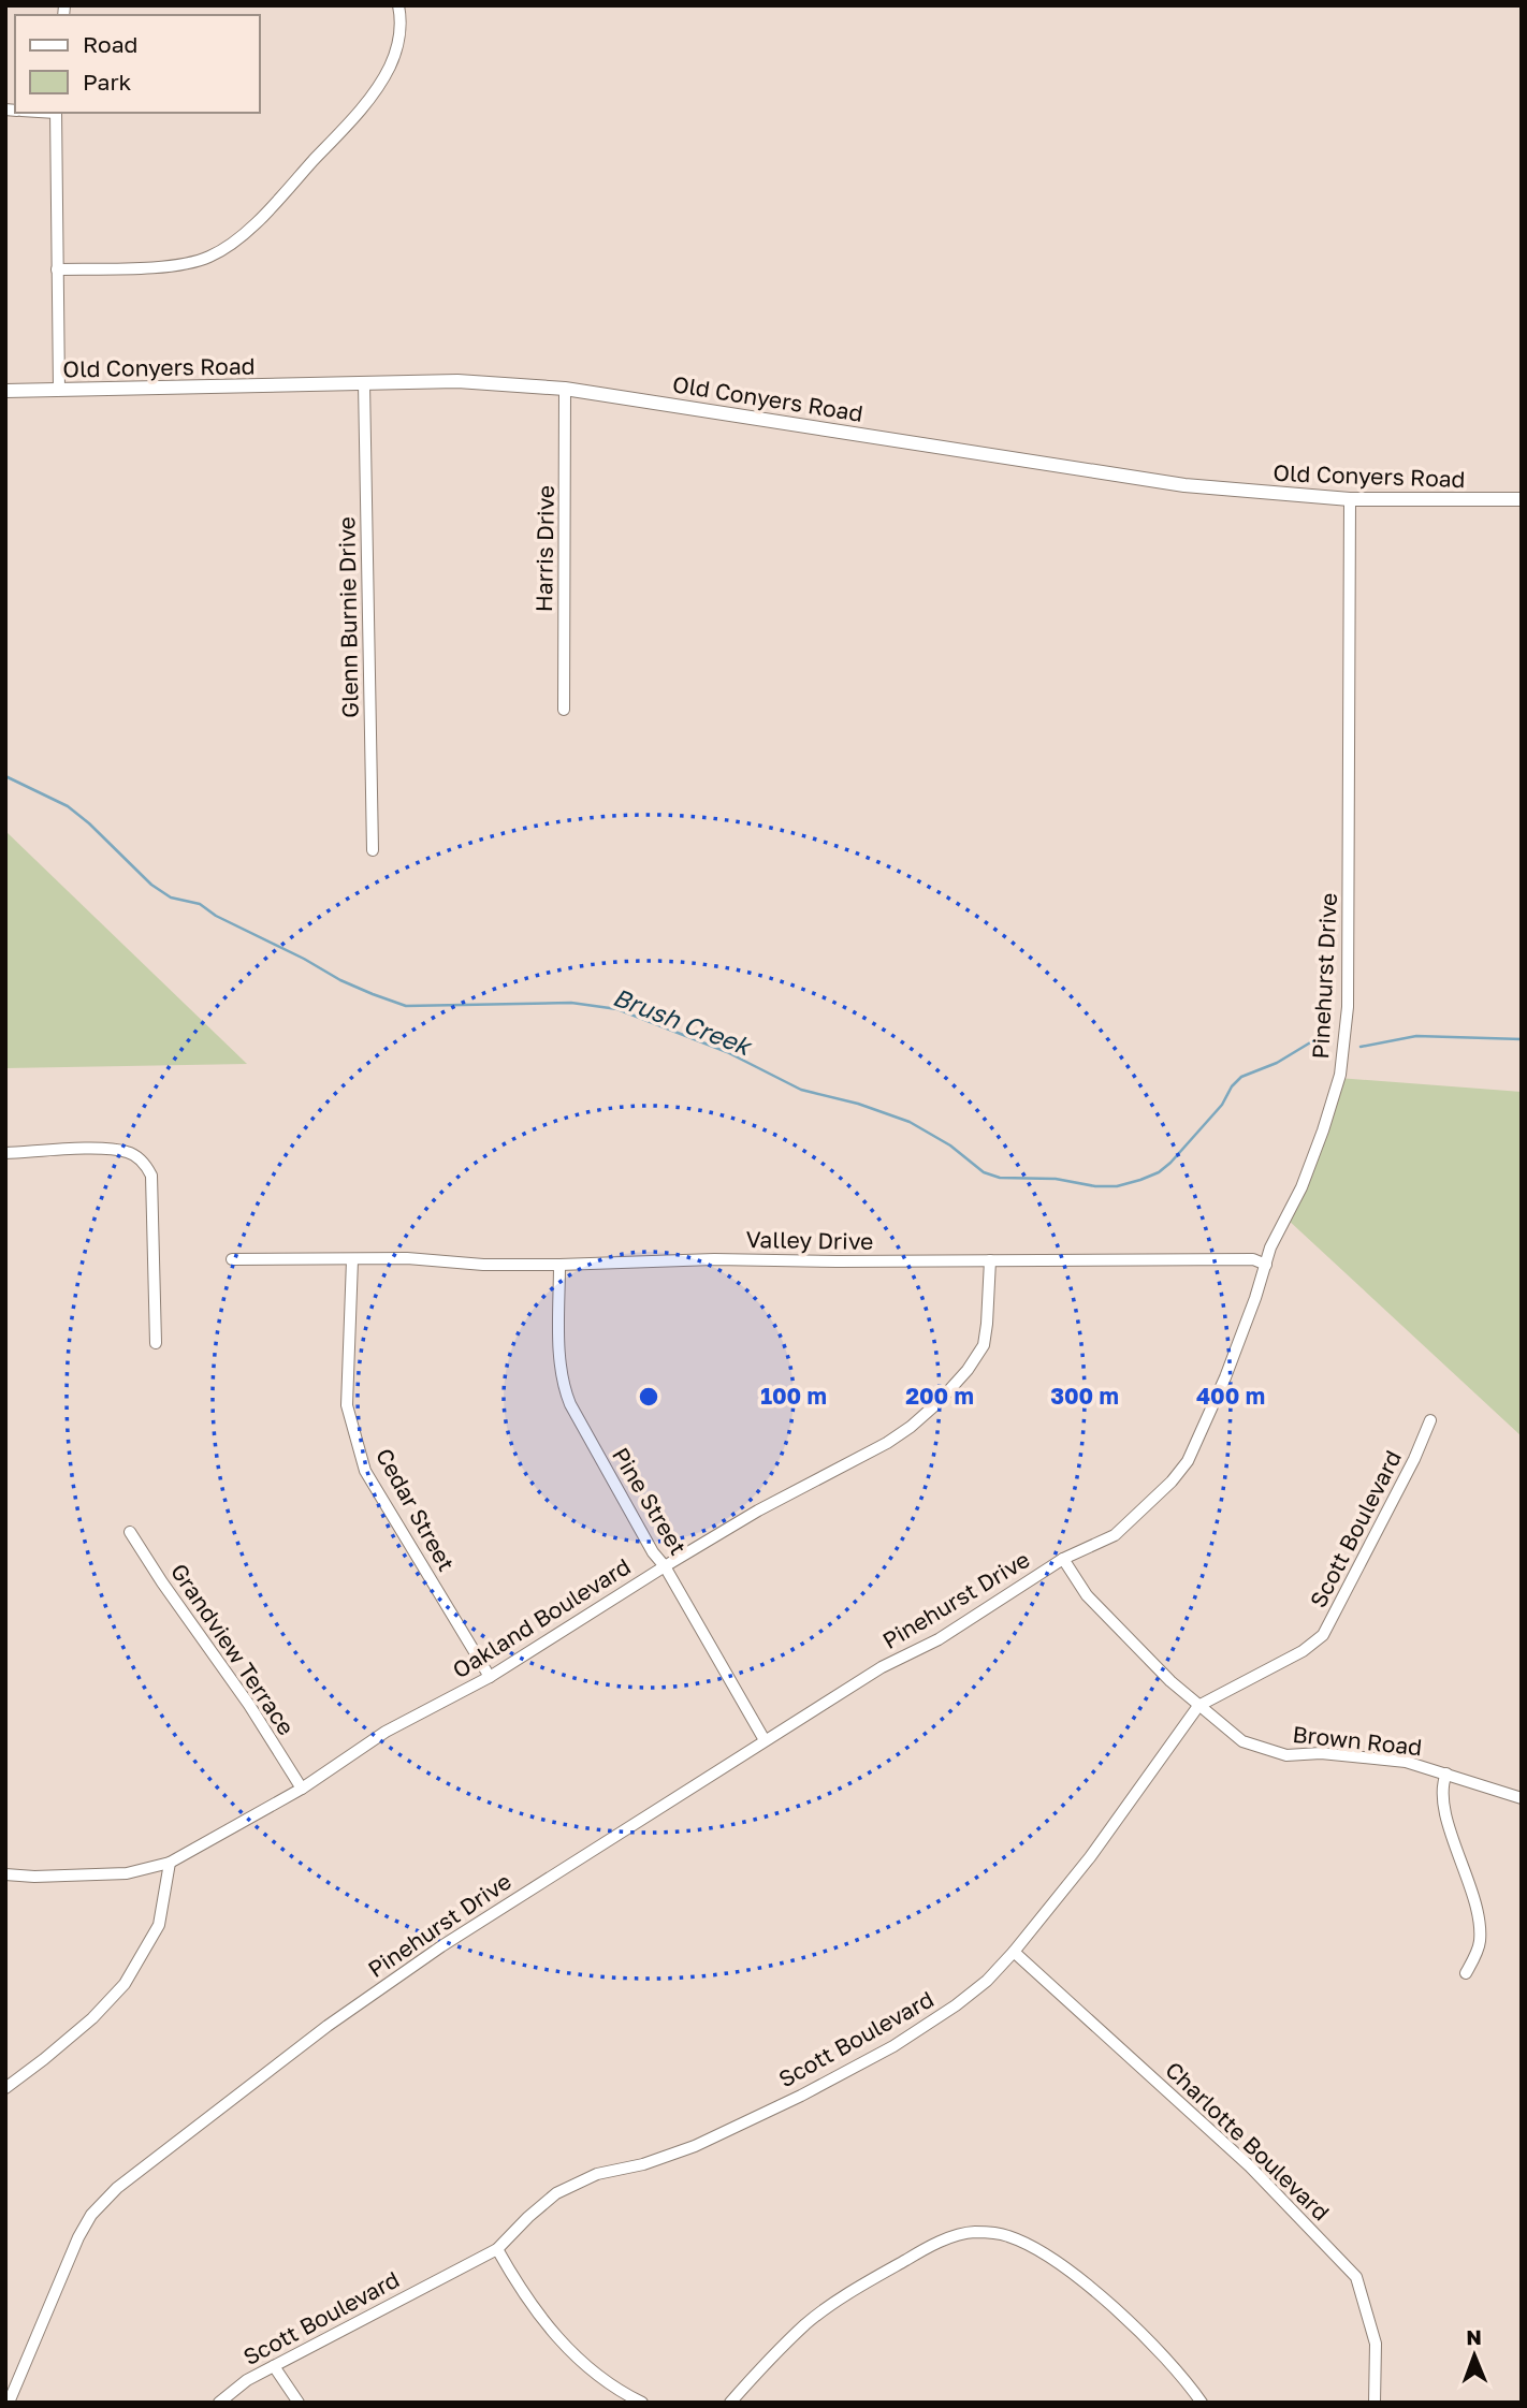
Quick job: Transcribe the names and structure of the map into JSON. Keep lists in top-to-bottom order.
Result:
{
  "streets": {
    "street": [
      "Old Conyers Road",
      "Harris Drive",
      "Glenn Burnie Drive",
      "Pinehurst Drive",
      "Valley Drive",
      "Pine Street",
      "Cedar Street",
      "Scott Boulevard",
      "Oakland Boulevard",
      "Grandview Terrace",
      "Brown Road",
      "Charlotte Boulevard"
    ]
  },
  "crossings": [
    ["Old Conyers Road", "Harris Drive"],
    ["Old Conyers Road", "Glenn Burnie Drive"],
    ["Old Conyers Road", "Pinehurst Drive"],
    ["Pinehurst Drive", "Valley Drive"],
    ["Pinehurst Drive", "Pine Street"],
    ["Pinehurst Drive", "Brown Road"],
    ["Valley Drive", "Pine Street"],
    ["Valley Drive", "Cedar Street"],
    ["Valley Drive", "Oakland Boulevard"],
    ["Pine Street", "Oakland Boulevard"],
    ["Cedar Street", "Oakland Boulevard"],
    ["Scott Boulevard", "Brown Road"],
    ["Scott Boulevard", "Charlotte Boulevard"],
    ["Oakland Boulevard", "Grandview Terrace"]
  ],
  "water": ["Brush Creek"],
  "legend": ["Road", "Park"],
  "north": "top",
  "rings": [
    "100 m",
    "200 m",
    "300 m",
    "400 m"
  ]
}
